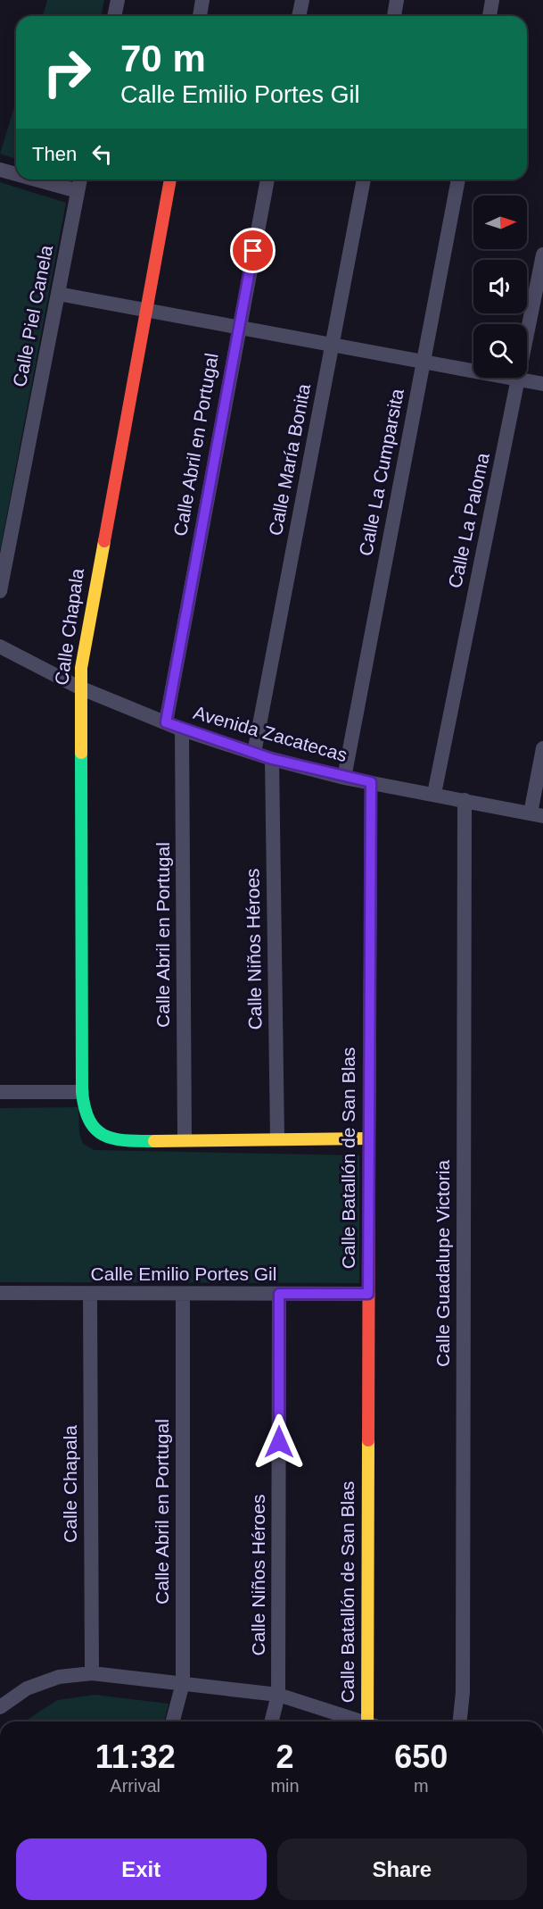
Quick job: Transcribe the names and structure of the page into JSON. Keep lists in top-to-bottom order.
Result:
{
  "streets": {
    "street": [
      "Calle Piel Canela",
      "Calle Abril en Portugal",
      "Calle María Bonita",
      "Calle La Cumparsita",
      "Calle La Paloma",
      "Calle Chapala",
      "Avenida Zacatecas",
      "Calle Niños Héroes",
      "Calle Batallón de San Blas",
      "Calle Guadalupe Victoria",
      "Calle Emilio Portes Gil"
    ]
  },
  "crossings": [
    ["Calle Abril en Portugal", "Calle Chapala"],
    ["Calle Abril en Portugal", "Avenida Zacatecas"],
    ["Calle Abril en Portugal", "Calle Emilio Portes Gil"],
    ["Calle María Bonita", "Avenida Zacatecas"],
    ["Calle La Cumparsita", "Avenida Zacatecas"],
    ["Calle La Paloma", "Avenida Zacatecas"],
    ["Calle Chapala", "Avenida Zacatecas"],
    ["Calle Chapala", "Calle Niños Héroes"],
    ["Calle Chapala", "Calle Batallón de San Blas"],
    ["Calle Chapala", "Calle Emilio Portes Gil"],
    ["Avenida Zacatecas", "Calle Niños Héroes"],
    ["Avenida Zacatecas", "Calle Batallón de San Blas"],
    ["Avenida Zacatecas", "Calle Guadalupe Victoria"],
    ["Calle Niños Héroes", "Calle Emilio Portes Gil"],
    ["Calle Batallón de San Blas", "Calle Emilio Portes Gil"]
  ],
  "north": "right",
  "page": {
    "turn": ["70 m", "Calle Emilio Portes Gil"],
    "then": "Then",
    "eta": [
      "11:32",
      "Arrival",
      "2",
      "min",
      "650",
      "m"
    ],
    "buttons": ["Exit", "Share"]
  }
}
